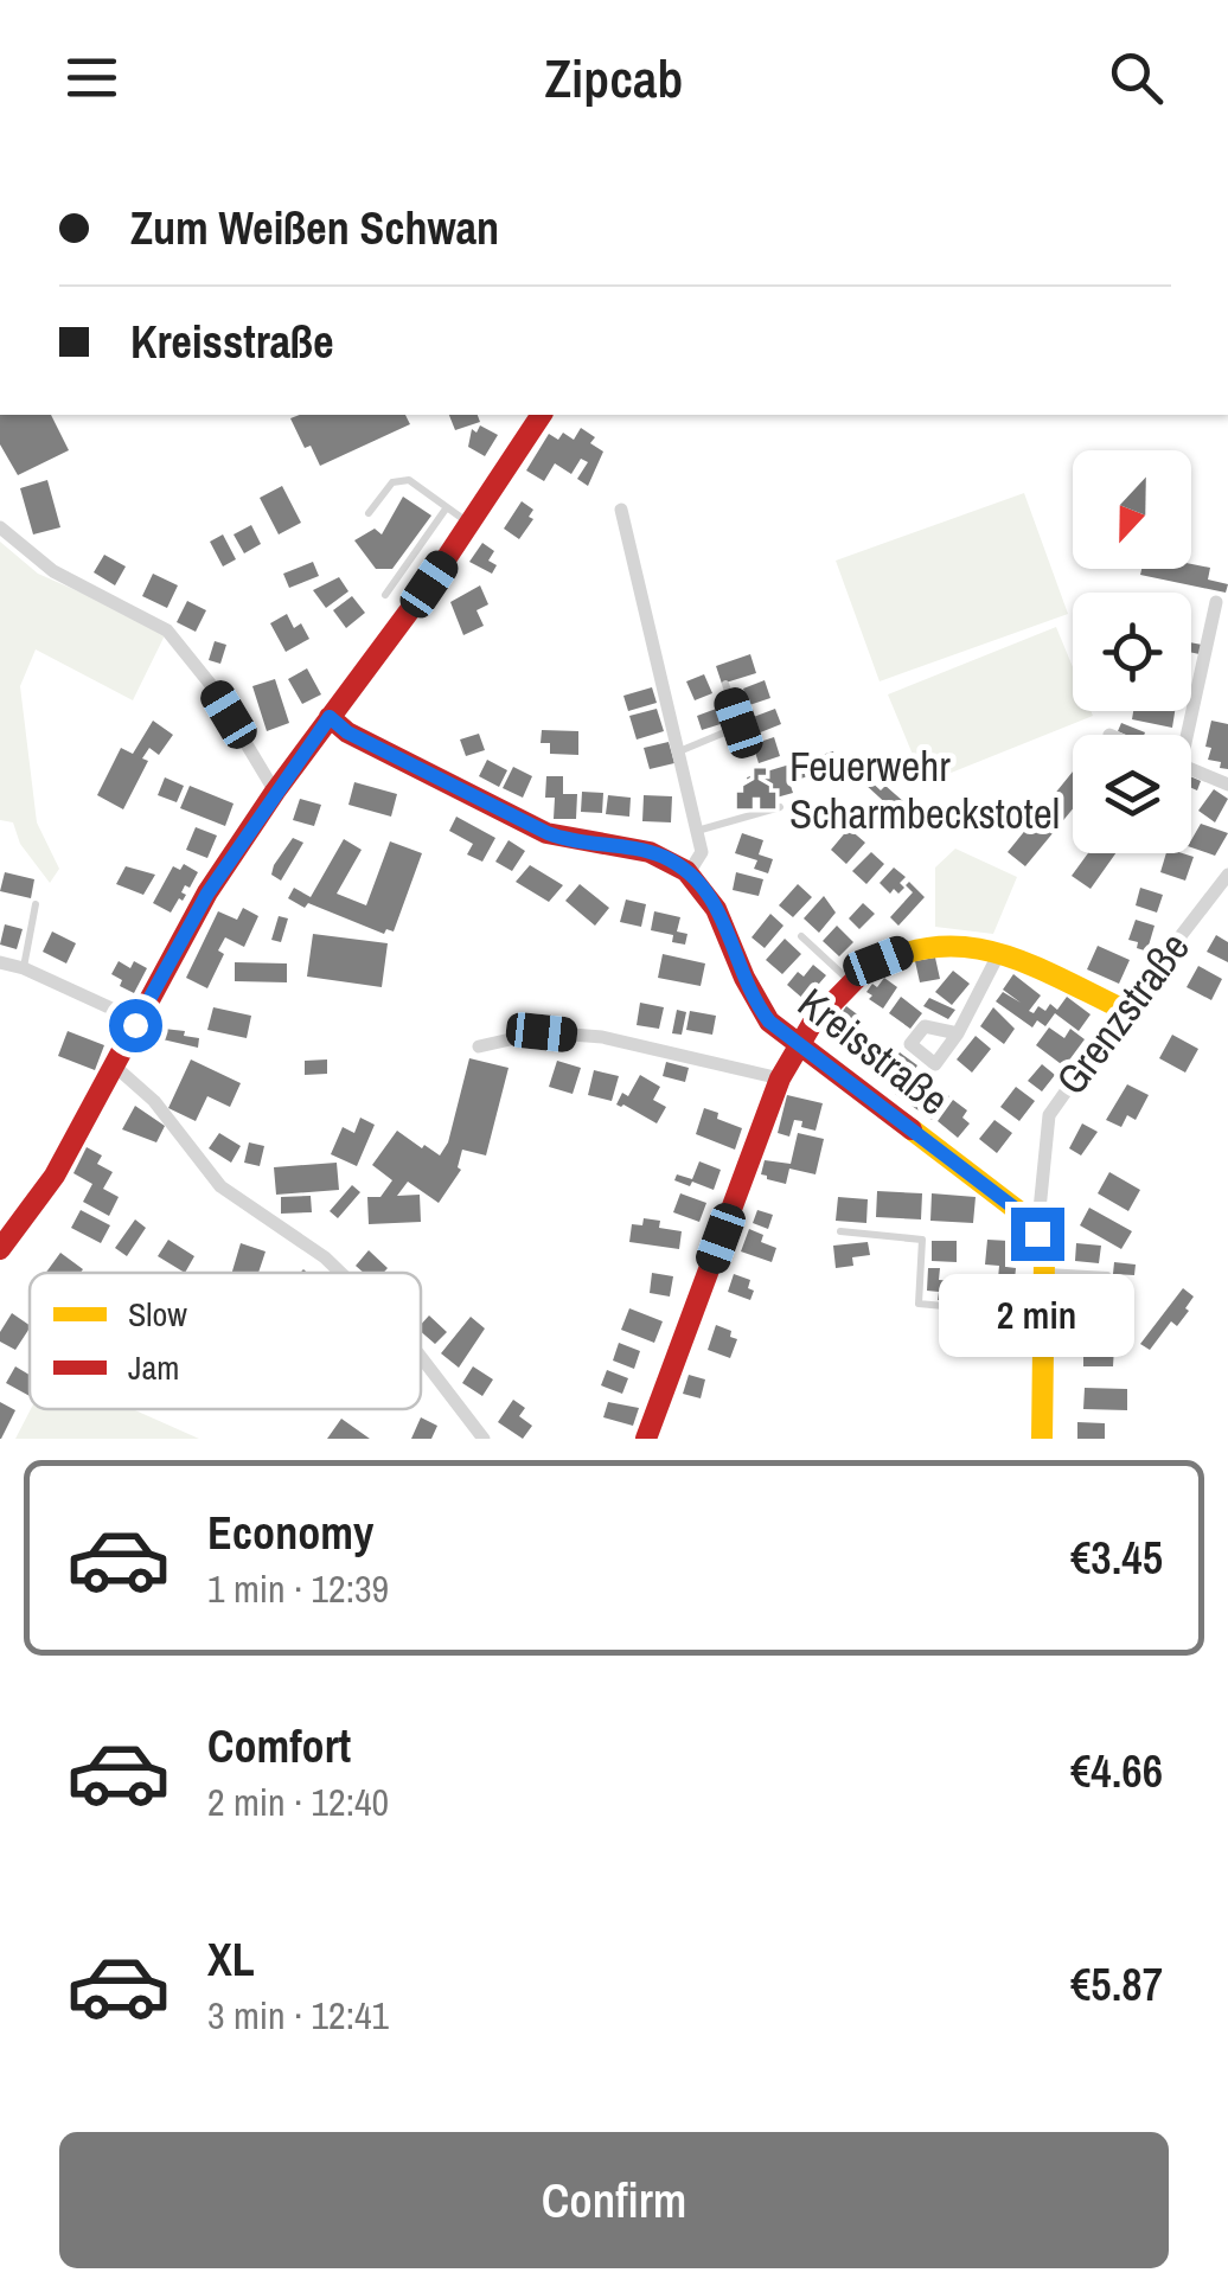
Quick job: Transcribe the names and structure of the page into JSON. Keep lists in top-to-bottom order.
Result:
{
  "streets": {
    "street": ["Grenzstraße", "Kreisstraße"]
  },
  "crossings": [
    ["Grenzstraße", "Kreisstraße"]
  ],
  "places": {
    "public building": ["Feuerwehr Scharmbeckstotel"]
  },
  "legend": ["Slow", "Jam"],
  "north": "bottom",
  "page": {
    "header": "Zipcab",
    "banner": ["Zum Weißen Schwan", "Kreisstraße"],
    "bubble": "2 min",
    "list": [
      {
        "name": "Economy",
        "note": "1 min · 12:39",
        "value": "€3.45"
      },
      {
        "name": "Comfort",
        "note": "2 min · 12:40",
        "value": "€4.66"
      },
      {
        "name": "XL",
        "note": "3 min · 12:41",
        "value": "€5.87"
      }
    ],
    "buttons": "Confirm"
  }
}
